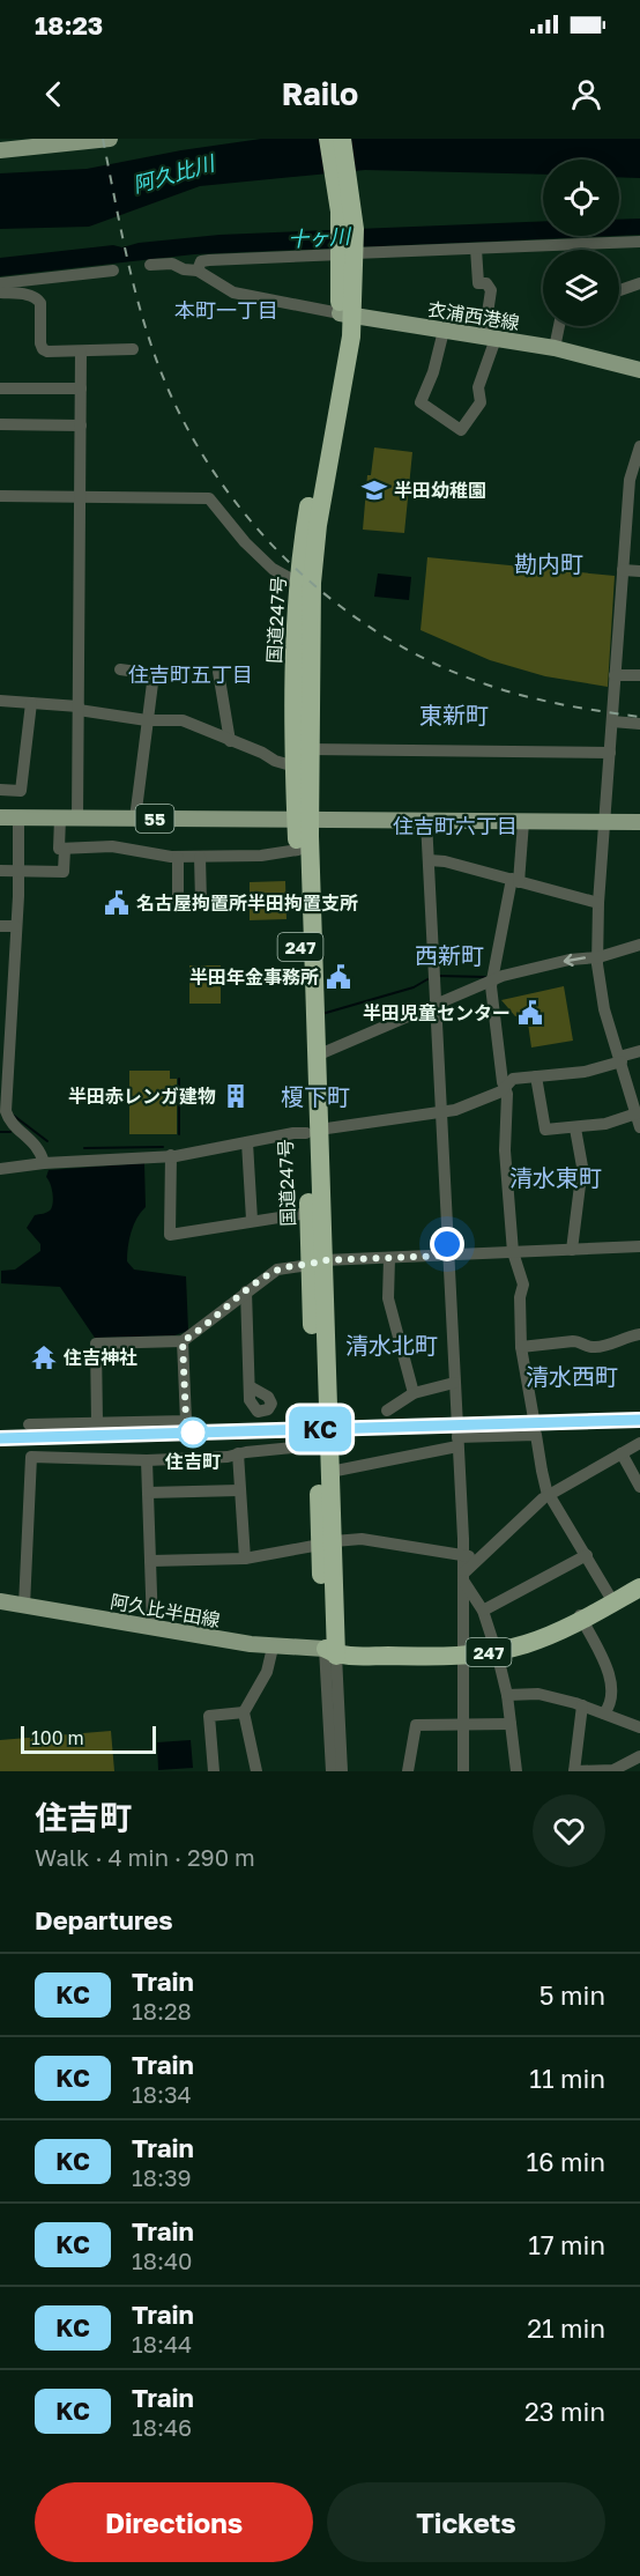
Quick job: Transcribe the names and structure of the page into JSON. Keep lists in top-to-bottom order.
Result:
{
  "streets": {
    "highway": ["国道247号", "247"],
    "main road": ["衣浦西港線", "55", "阿久比半田線"]
  },
  "crossings": [
    ["衣浦西港線", "国道247号"],
    ["国道247号", "55"],
    ["国道247号", "247"],
    ["国道247号", "阿久比半田線"],
    ["247", "阿久比半田線"]
  ],
  "districts": [
    "本町一丁目",
    "勘内町",
    "住吉町五丁目",
    "東新町",
    "住吉町六丁目",
    "西新町",
    "榎下町",
    "清水東町",
    "清水北町",
    "清水西町"
  ],
  "water": ["阿久比川", "十ヶ川"],
  "places": {
    "school or university": ["半田幼稚園"],
    "public building": ["名古屋拘置所半田拘置支所", "半田年金事務所", "半田児童センター"],
    "building": ["半田赤レンガ建物"],
    "temple": ["住吉神社"],
    "other": ["住吉町"]
  },
  "scale_bar": "100 m",
  "page": {
    "status": "18:23",
    "header": "Railo",
    "on_map": "KC",
    "scale": "100 m",
    "heading": [
      ["住吉町", "Walk · 4 min · 290 m"],
      "Departures"
    ],
    "list": [
      {
        "mark": "KC",
        "name": "Train",
        "note": "18:28",
        "value": "5 min"
      },
      {
        "mark": "KC",
        "name": "Train",
        "note": "18:34",
        "value": "11 min"
      },
      {
        "mark": "KC",
        "name": "Train",
        "note": "18:39",
        "value": "16 min"
      },
      {
        "mark": "KC",
        "name": "Train",
        "note": "18:40",
        "value": "17 min"
      },
      {
        "mark": "KC",
        "name": "Train",
        "note": "18:44",
        "value": "21 min"
      },
      {
        "mark": "KC",
        "name": "Train",
        "note": "18:46",
        "value": "23 min"
      }
    ],
    "buttons": ["Directions", "Tickets"]
  }
}
